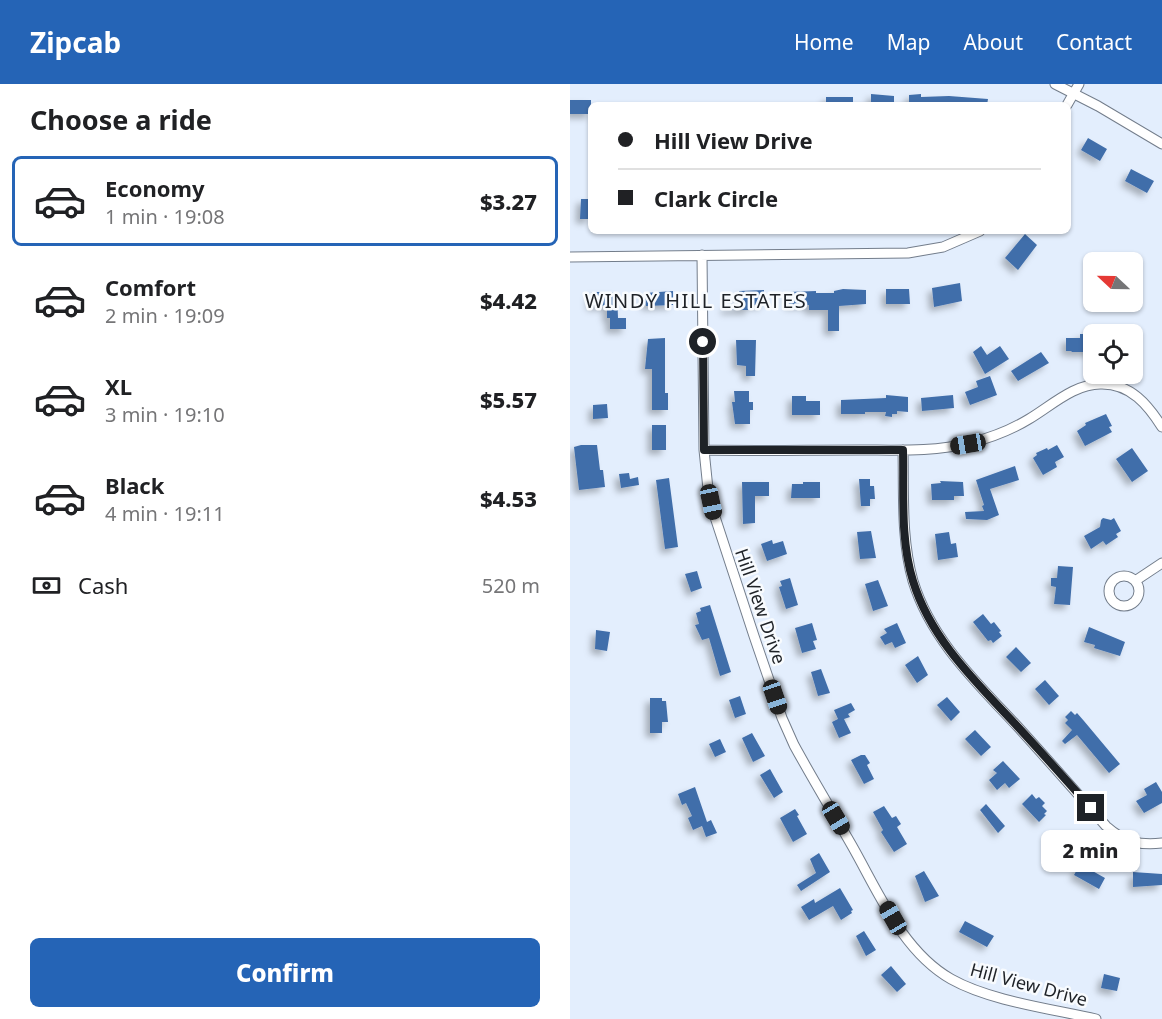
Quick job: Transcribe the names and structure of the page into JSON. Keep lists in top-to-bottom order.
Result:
{
  "streets": {
    "street": ["Hill View Drive"]
  },
  "districts": ["WINDY HILL ESTATES"],
  "north": "left",
  "page": {
    "header": "Zipcab",
    "nav": [
      "Home",
      "Map",
      "About",
      "Contact"
    ],
    "heading": "Choose a ride",
    "banner": ["Hill View Drive", "Clark Circle"],
    "list": [
      {
        "name": "Economy",
        "note": "1 min · 19:08",
        "value": "$3.27"
      },
      {
        "name": "Comfort",
        "note": "2 min · 19:09",
        "value": "$4.42"
      },
      {
        "name": "XL",
        "note": "3 min · 19:10",
        "value": "$5.57"
      },
      {
        "name": "Black",
        "note": "4 min · 19:11",
        "value": "$4.53"
      }
    ],
    "pay": ["Cash", "520 m"],
    "bubble": "2 min",
    "buttons": "Confirm"
  }
}
